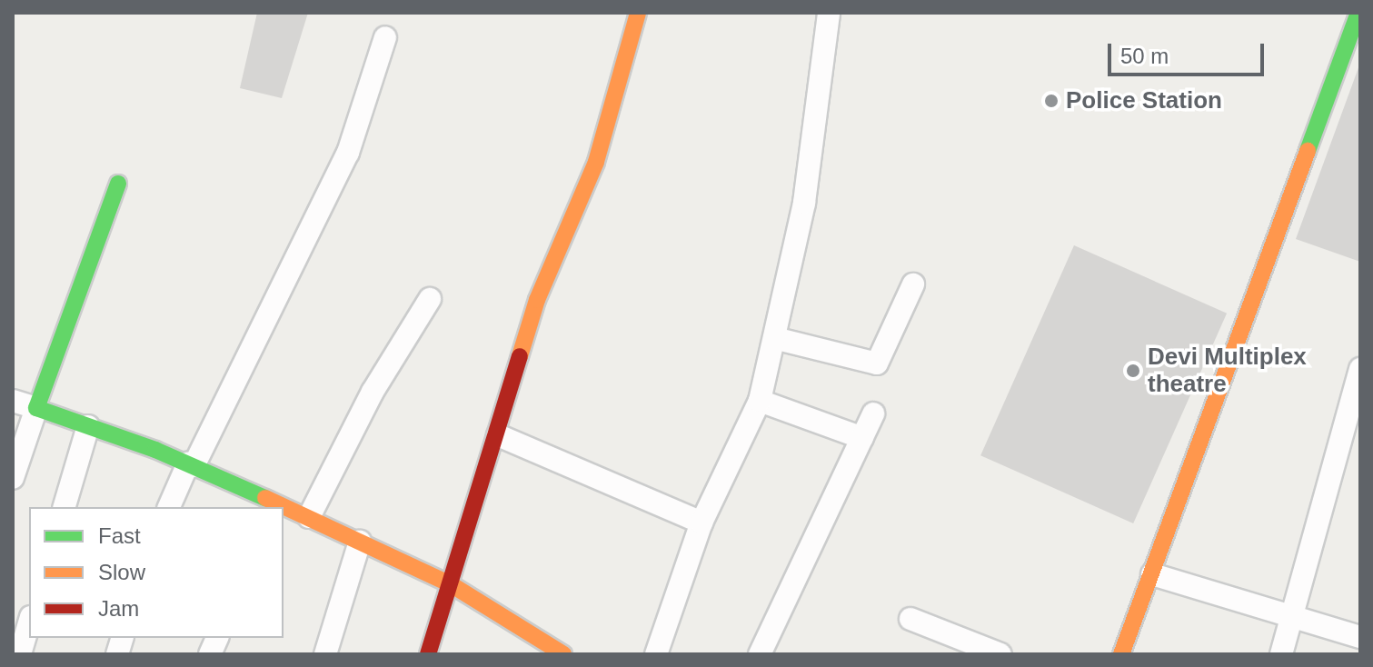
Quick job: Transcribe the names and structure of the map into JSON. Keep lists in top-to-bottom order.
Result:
{
  "places": ["Police Station", "Devi Multiplex theatre"],
  "legend": ["Fast", "Slow", "Jam"],
  "scale_bar": "50 m"
}
